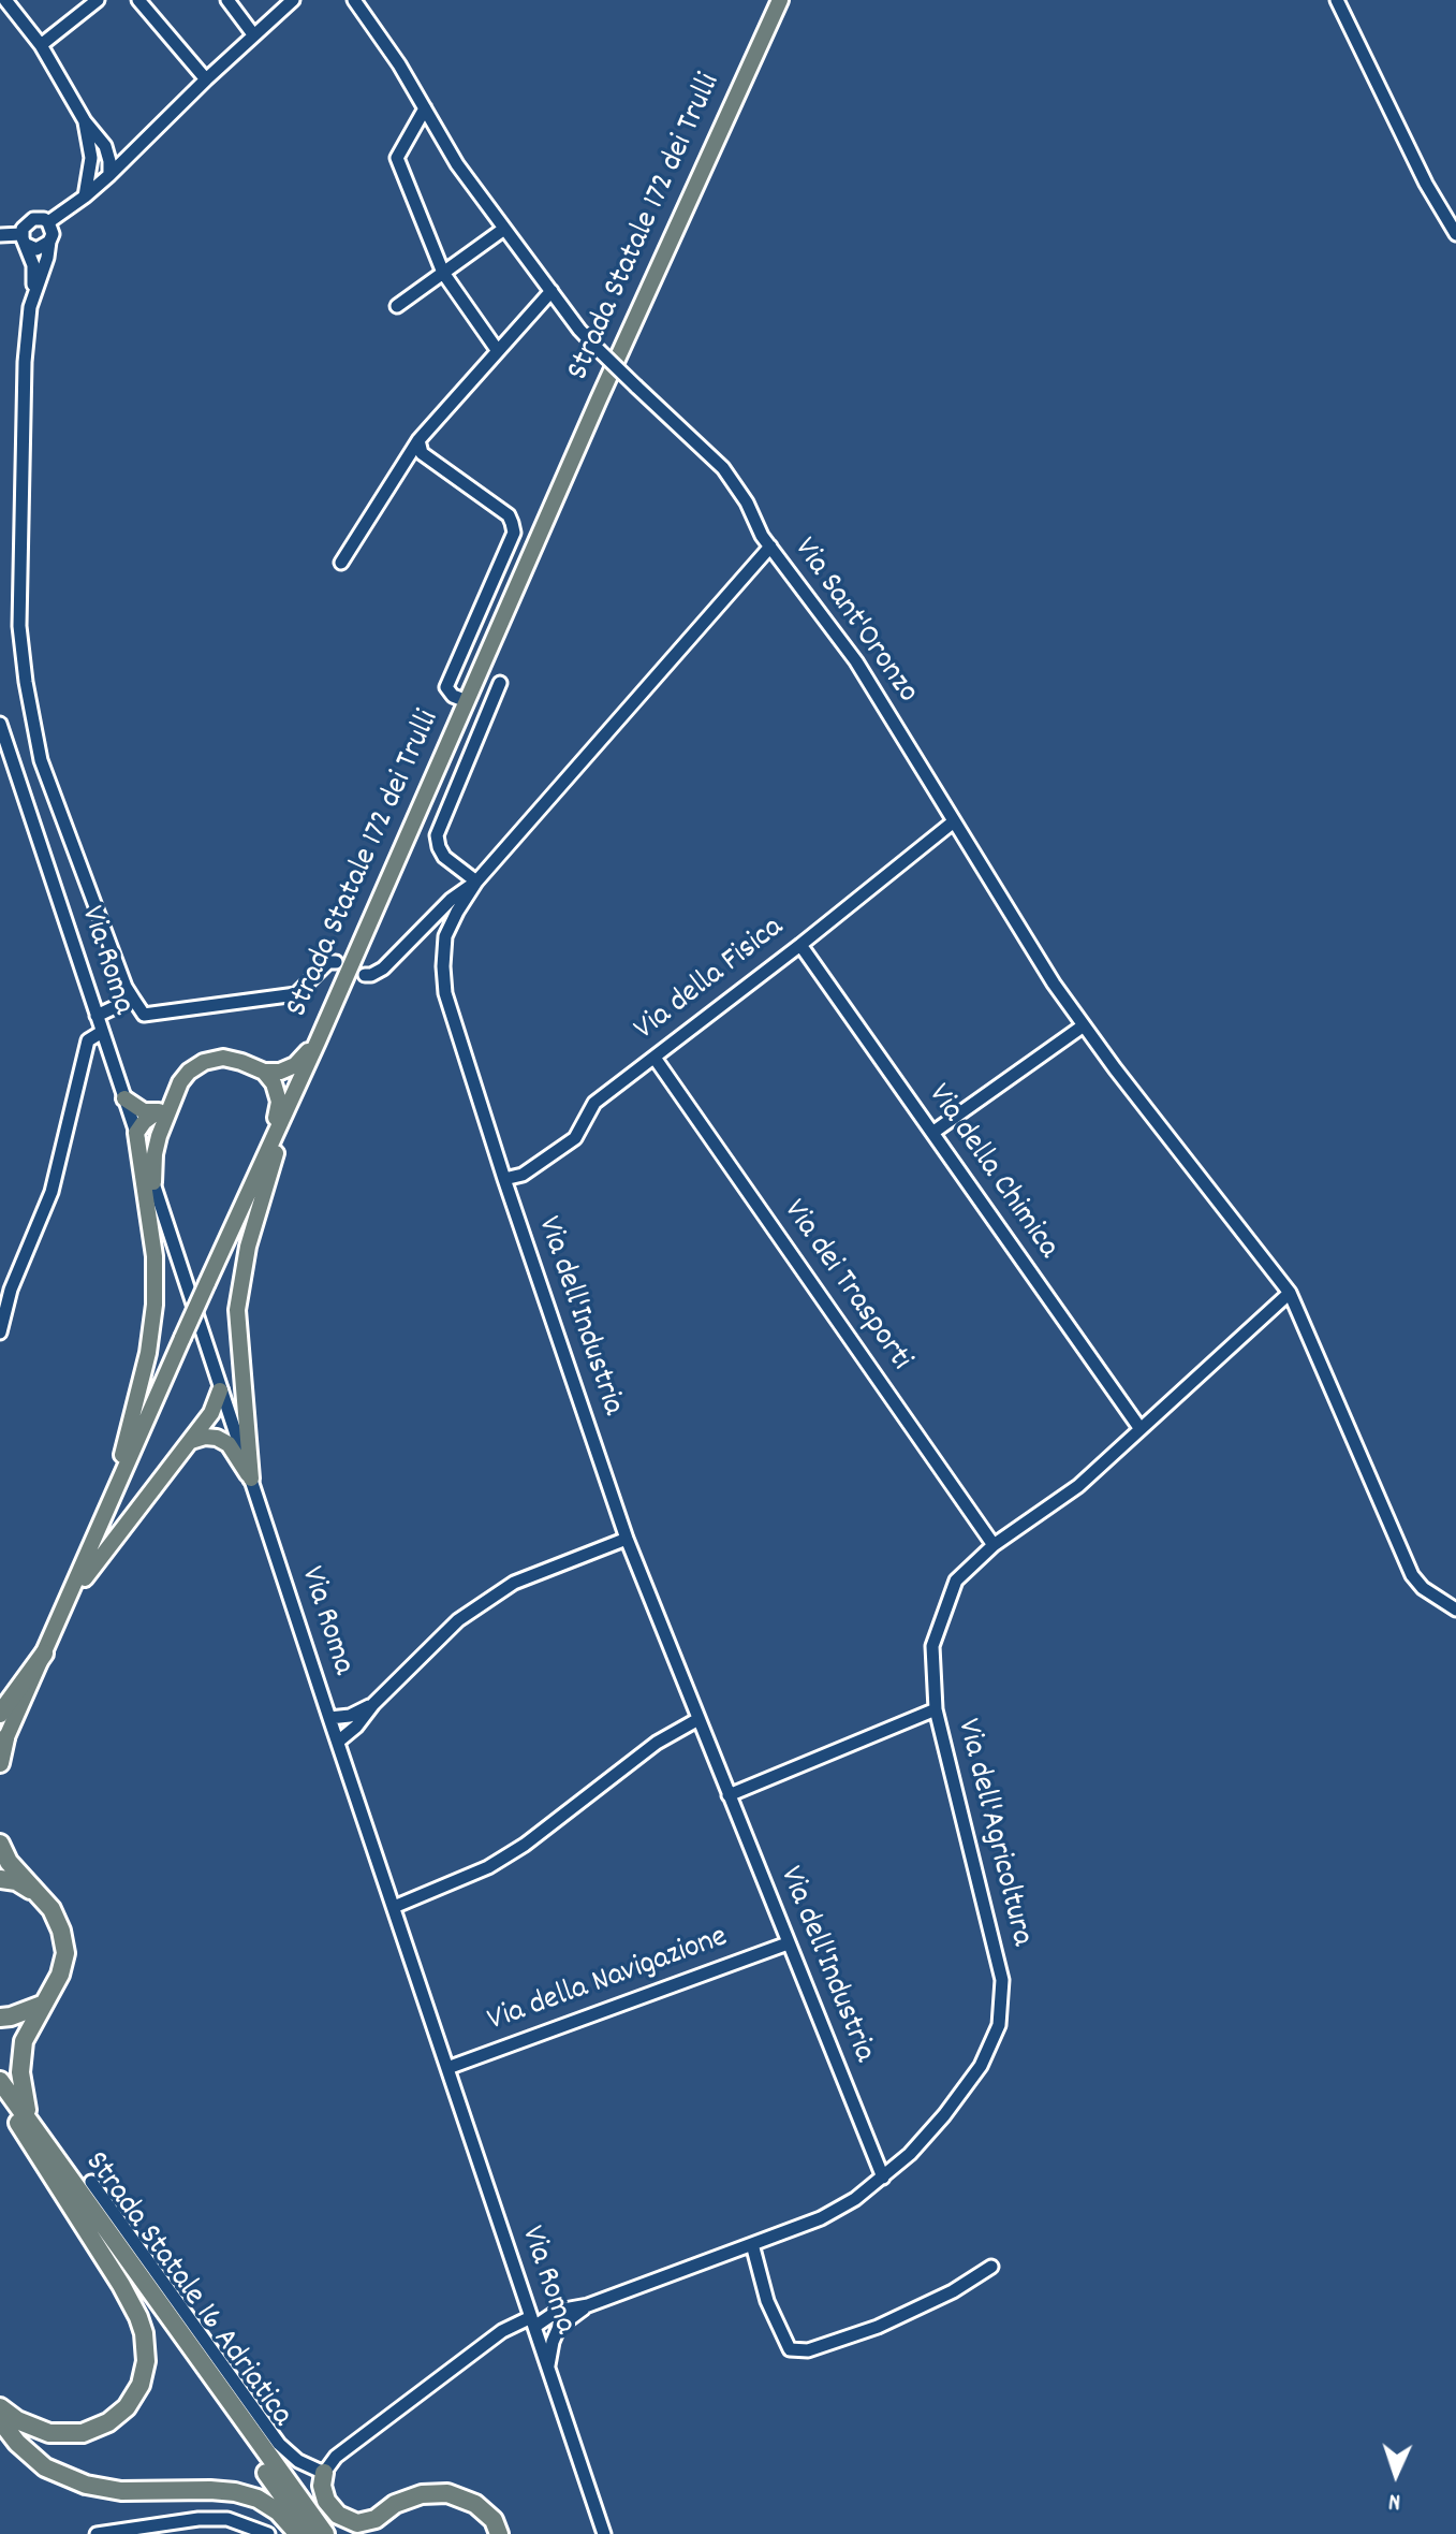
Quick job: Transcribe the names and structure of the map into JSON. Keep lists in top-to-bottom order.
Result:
{
  "streets": {
    "highway": ["Strada Statale 16 Adriatica"],
    "main road": ["Strada Statale 172 dei Trulli"],
    "street": [
      "Via Sant'Oronzo",
      "Via Roma",
      "Via della Fisica",
      "Via della Chimica",
      "Via dei Trasporti",
      "Via dell'Industria",
      "Via dell'Agricoltura",
      "Via della Navigazione"
    ]
  },
  "crossings": [
    ["Via Sant'Oronzo", "Via della Fisica"],
    ["Via Sant'Oronzo", "Via dell'Industria"],
    ["Via Sant'Oronzo", "Via dell'Agricoltura"],
    ["Via Roma", "Via dell'Agricoltura"],
    ["Via Roma", "Via della Navigazione"],
    ["Via della Fisica", "Via della Chimica"],
    ["Via della Fisica", "Via dei Trasporti"],
    ["Via della Fisica", "Via dell'Industria"],
    ["Via della Chimica", "Via dell'Agricoltura"],
    ["Via dei Trasporti", "Via dell'Agricoltura"],
    ["Via dell'Industria", "Via dell'Agricoltura"],
    ["Via dell'Industria", "Via della Navigazione"]
  ],
  "north": "bottom"
}
